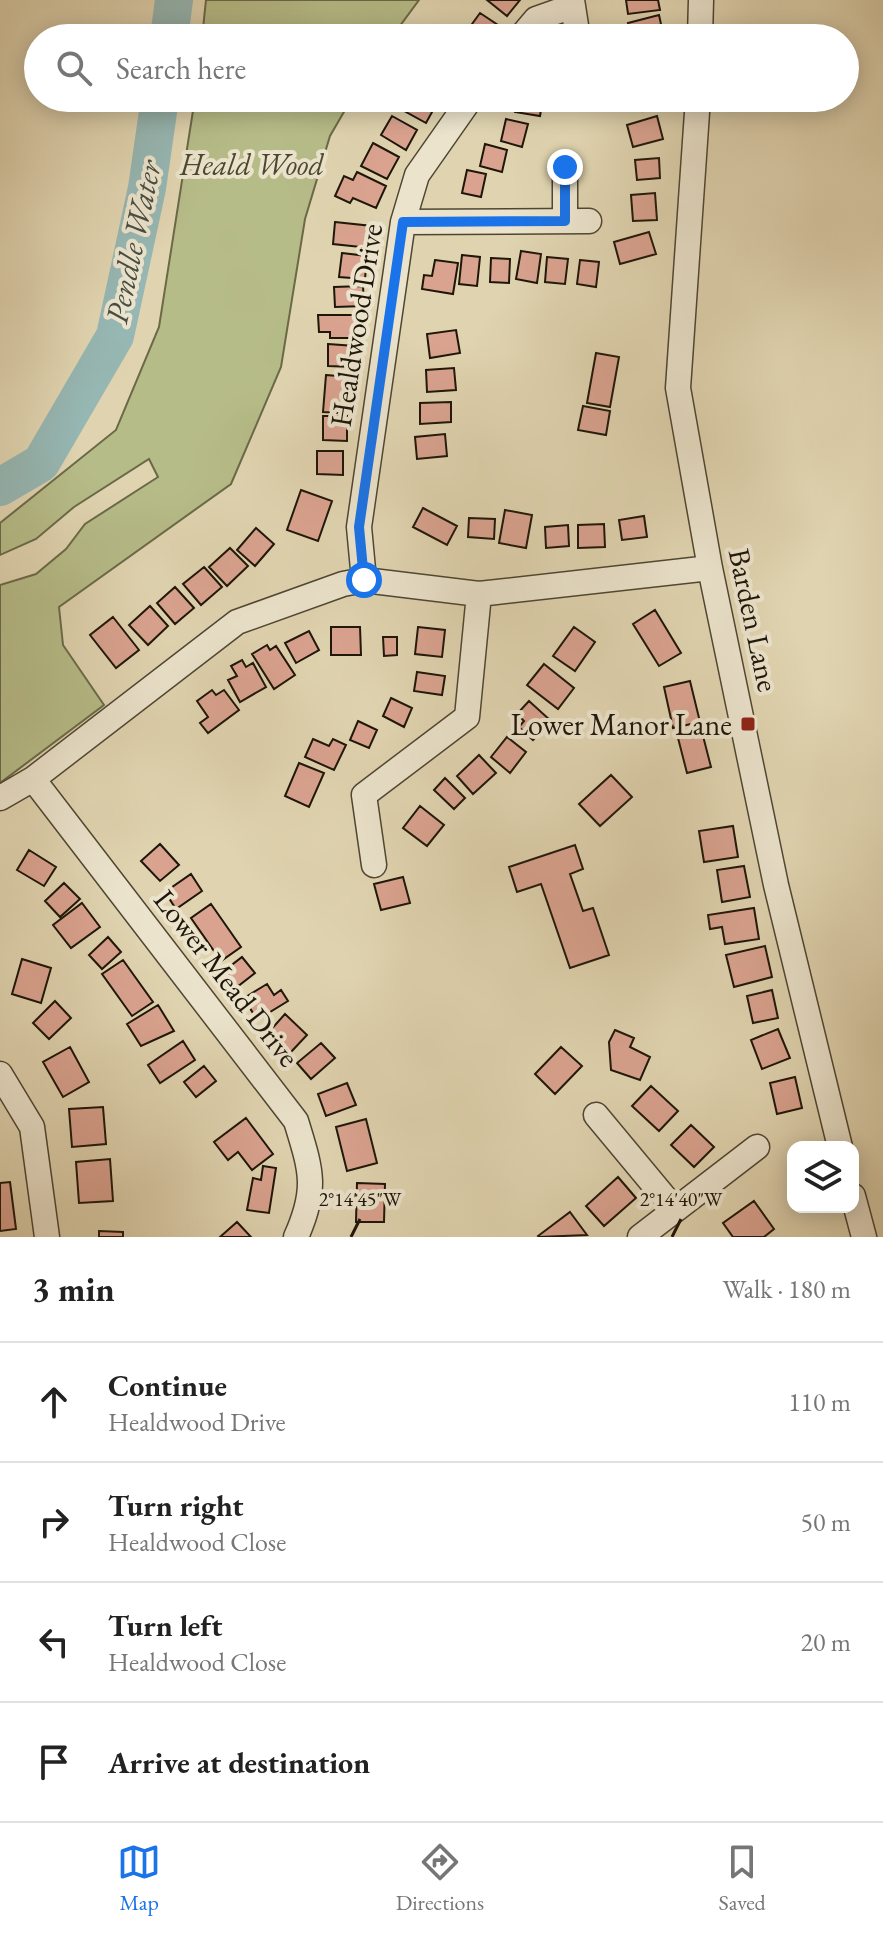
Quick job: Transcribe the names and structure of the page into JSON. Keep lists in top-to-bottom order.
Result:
{
  "streets": {
    "street": ["Healdwood Drive", "Barden Lane", "Lower Mead Drive"]
  },
  "water": ["Pendle Water"],
  "parks": ["Heald Wood"],
  "places": {
    "transit": ["Lower Manor Lane"]
  },
  "page": {
    "search": "Search here",
    "heading": ["3 min", "Walk · 180 m"],
    "list": [
      ["Continue", "Healdwood Drive", "110 m"],
      ["Turn right", "Healdwood Close", "50 m"],
      ["Turn left", "Healdwood Close", "20 m"],
      "Arrive at destination"
    ],
    "nav": ["Map", "Directions", "Saved"]
  },
  "coordinates": ["2°14'45\"W", "2°14'40\"W"]
}
